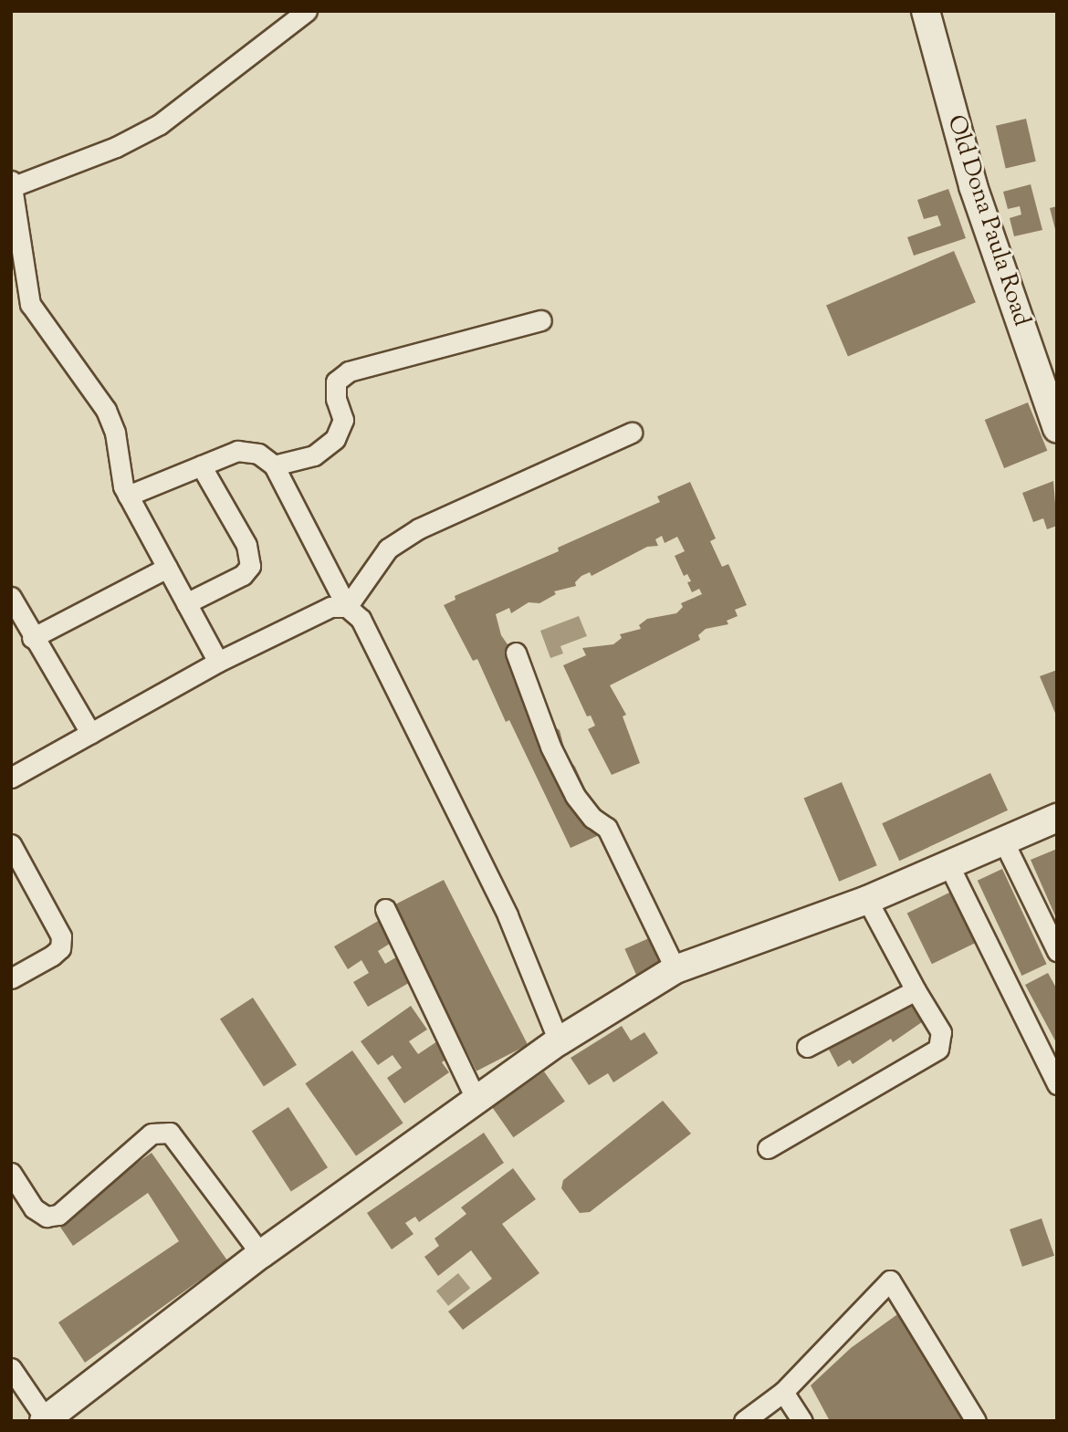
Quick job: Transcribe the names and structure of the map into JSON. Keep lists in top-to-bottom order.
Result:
{
  "streets": {
    "main road": ["Old Dona Paula Road"]
  }
}
